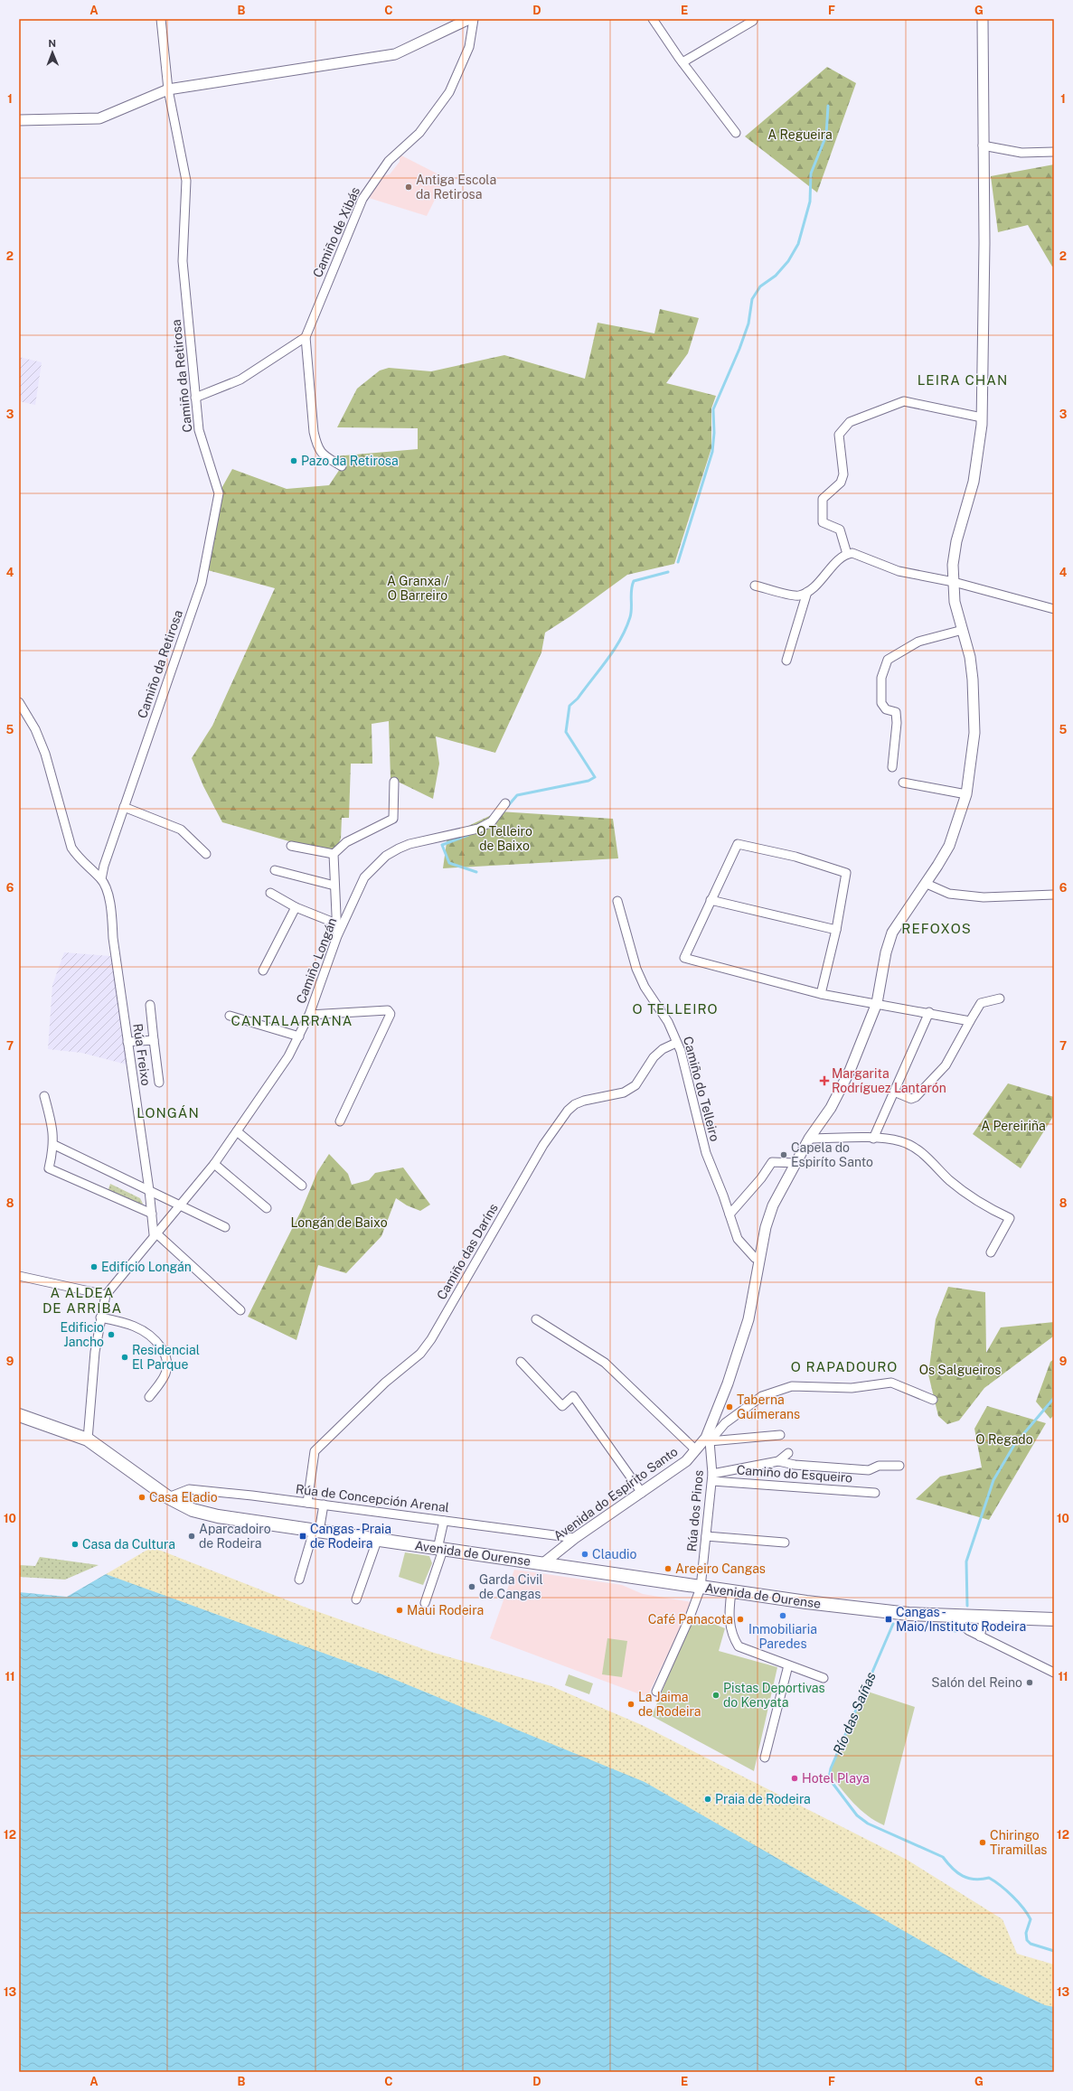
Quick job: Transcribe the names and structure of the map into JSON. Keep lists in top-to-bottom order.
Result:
{
  "streets": {
    "main road": ["Avenida de Ourense"],
    "street": [
      "Camiño de Xibás",
      "Camiño da Retirosa",
      "Camiño Longán",
      "Rúa Freixo",
      "Camiño do Telleiro",
      "Camiño das Daríns",
      "Camiño do Esqueiro",
      "Avenida do Espírito Santo",
      "Rúa de Concepción Arenal",
      "Rúa dos Pinos"
    ]
  },
  "crossings": [
    ["Camiño da Retirosa", "Rúa Freixo"],
    ["Camiño Longán", "Rúa Freixo"],
    ["Camiño do Telleiro", "Camiño das Daríns"],
    ["Camiño do Telleiro", "Avenida do Espírito Santo"],
    ["Camiño das Daríns", "Rúa de Concepción Arenal"],
    ["Camiño do Esqueiro", "Rúa dos Pinos"],
    ["Avenida do Espírito Santo", "Rúa de Concepción Arenal"],
    ["Avenida do Espírito Santo", "Rúa dos Pinos"],
    ["Avenida do Espírito Santo", "Avenida de Ourense"],
    ["Rúa de Concepción Arenal", "Avenida de Ourense"],
    ["Rúa dos Pinos", "Avenida de Ourense"]
  ],
  "districts": [
    "LEIRA CHAN",
    "REFOXOS",
    "O TELLEIRO",
    "CANTALARRANA",
    "LONGÁN",
    "A ALDEA DE ARRIBA",
    "O RAPADOURO"
  ],
  "water": ["Río das Saíñas"],
  "parks": [
    "A Regueira",
    "A Granxa / O Barreiro",
    "O Telleiro de Baixo",
    "A Pereiriña",
    "Longán de Baixo",
    "Os Salgueiros",
    "O Regado"
  ],
  "places": {
    "other": [
      "Antiga Escola da Retirosa",
      "Pazo da Retirosa",
      "Capela do Espiríto Santo",
      "Edificio Longán",
      "Edificio Jancho",
      "Residencial El Parque",
      "Taberna Guimerans",
      "Casa Eladio",
      "Aparcadoiro de Rodeira",
      "Casa da Cultura",
      "Claudio",
      "Areeiro Cangas",
      "Garda Civil de Cangas",
      "Maui Rodeira",
      "Inmobiliaria Paredes",
      "Café Panacota",
      "Salón del Reino",
      "Pistas Deportivas do Kenyata",
      "La Jaima de Rodeira",
      "Hotel Playa",
      "Praia de Rodeira",
      "Chiringo Tiramillas"
    ],
    "health": ["Margarita Rodríguez Lantarón"],
    "transit": ["Cangas - Praia de Rodeira", "Cangas - Maio/Instituto Rodeira"]
  },
  "north": "top",
  "grid": {
    "columns": [
      "A",
      "B",
      "C",
      "D",
      "E",
      "F",
      "G"
    ],
    "rows": [
      "1",
      "2",
      "3",
      "4",
      "5",
      "6",
      "7",
      "8",
      "9",
      "10",
      "11",
      "12",
      "13"
    ]
  }
}
